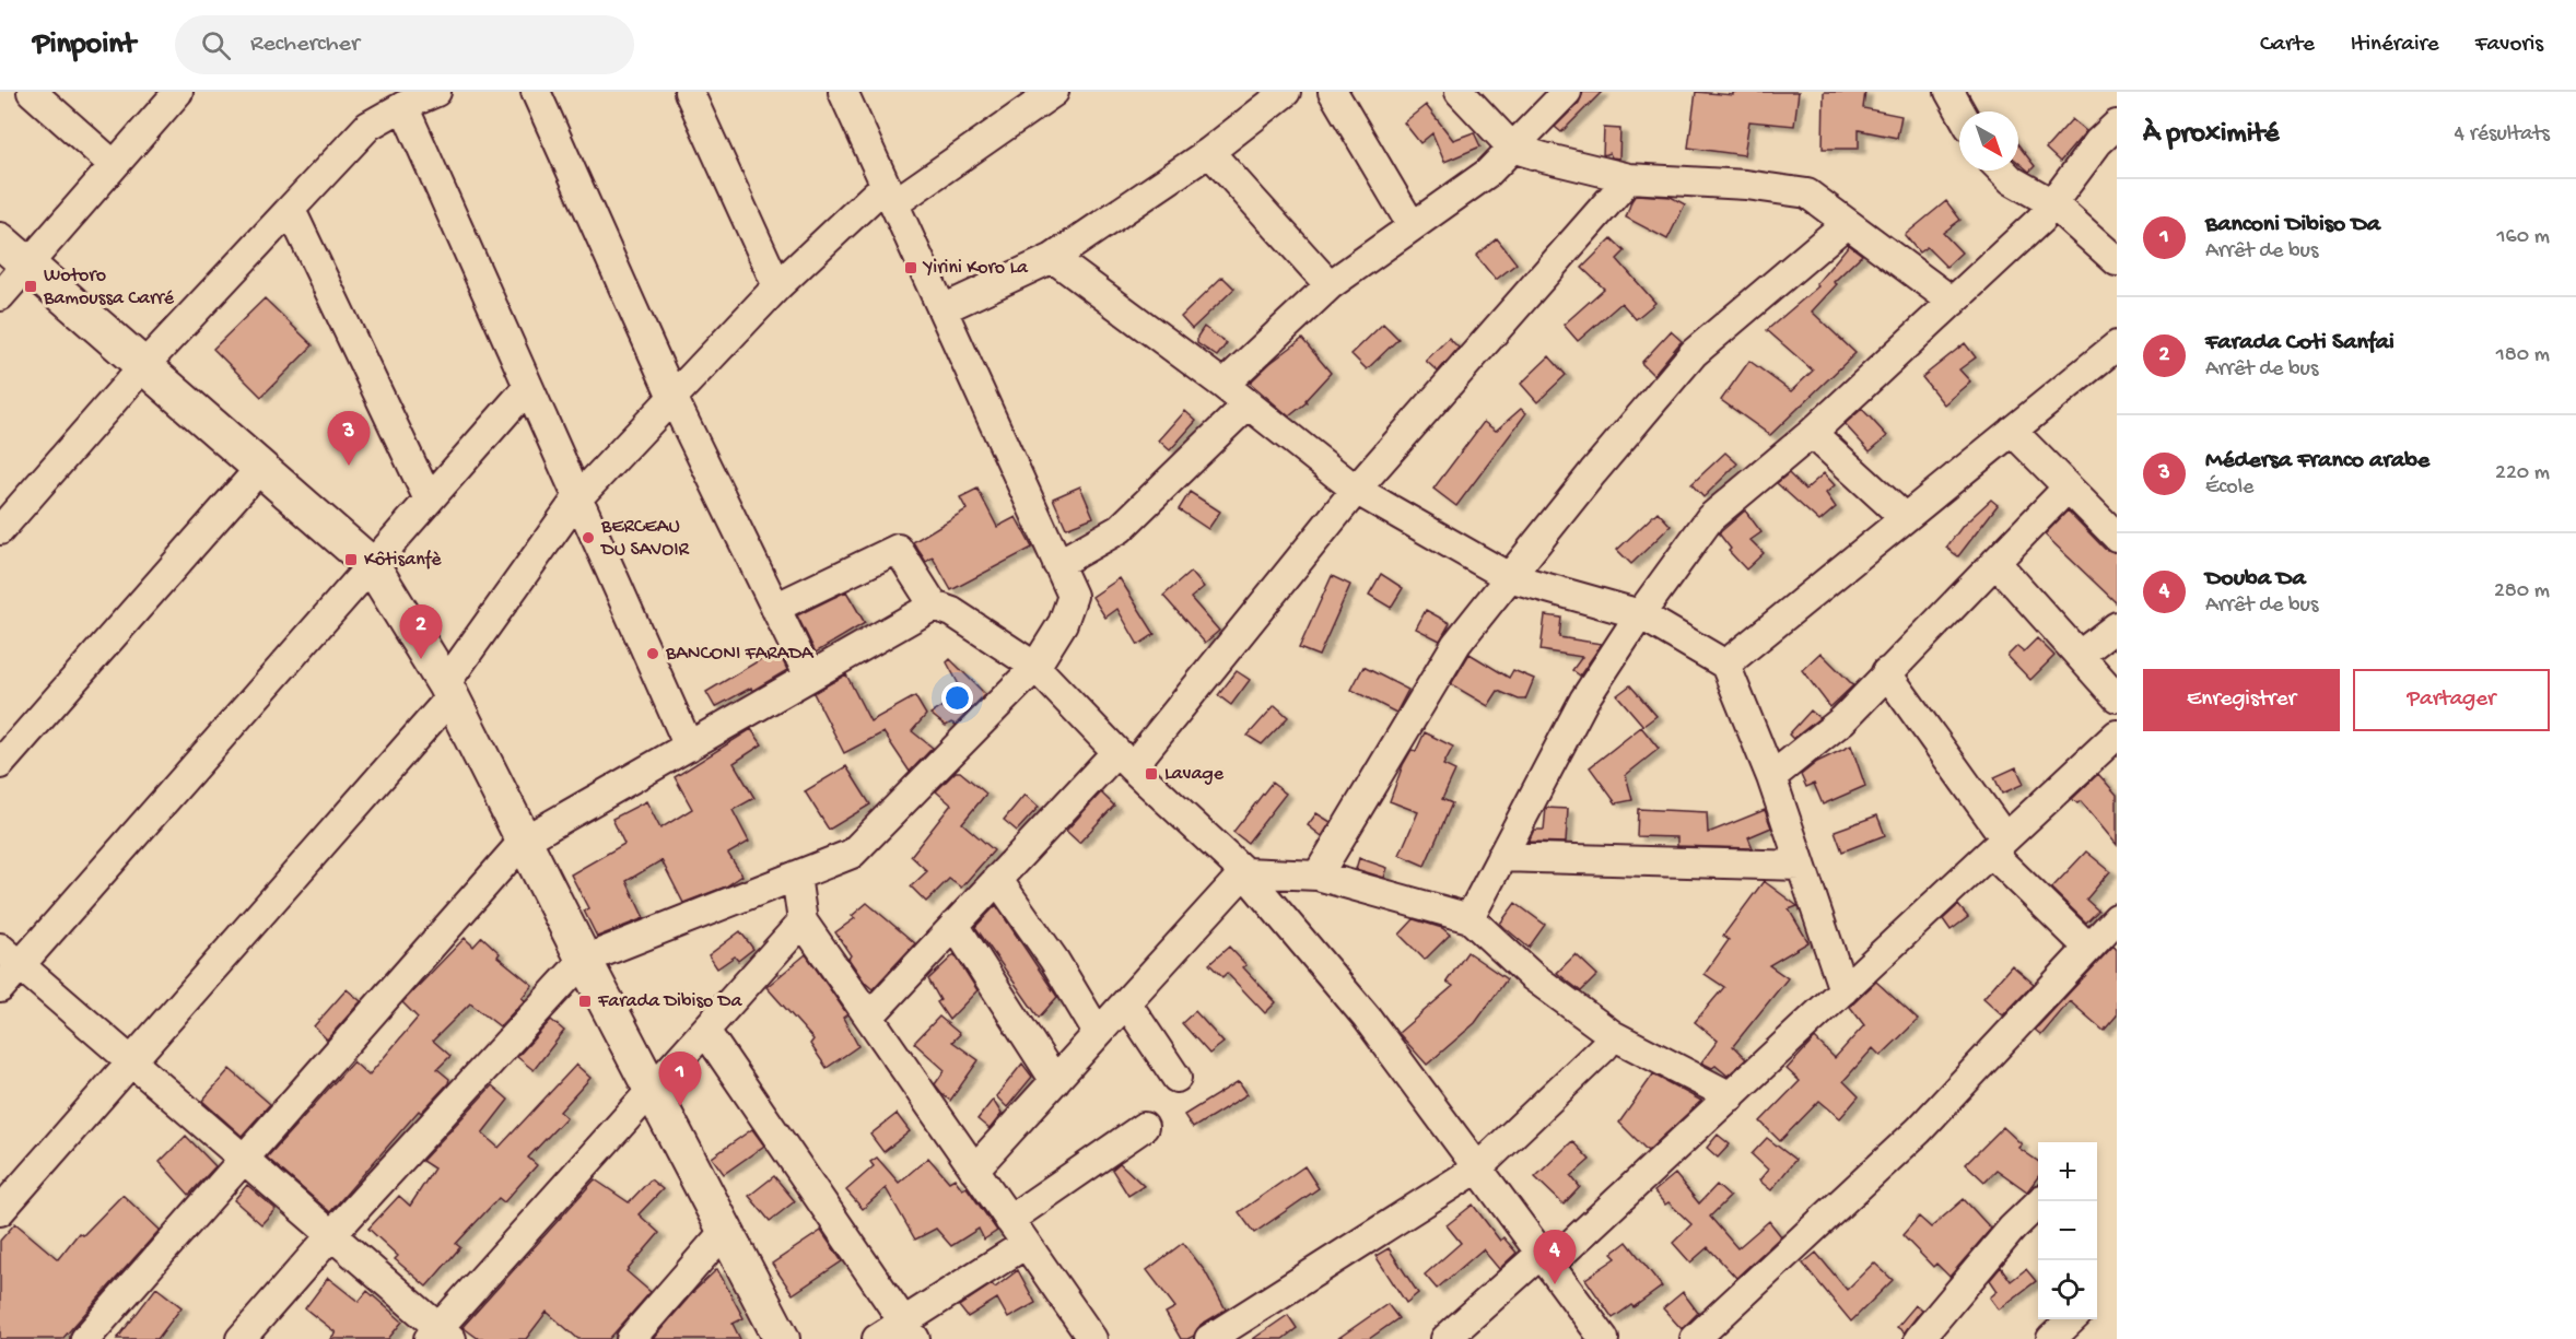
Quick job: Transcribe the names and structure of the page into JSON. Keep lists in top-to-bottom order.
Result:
{
  "places": {
    "transit": [
      "Yirini Koro La",
      "Wotoro Bamoussa Carré",
      "Kôtisanfè",
      "Lavage",
      "Farada Dibiso Da"
    ],
    "other": ["BERCEAU DU SAVOIR", "BANCONI FARADA"]
  },
  "north": "bottom right",
  "page": {
    "header": "Pinpoint",
    "search": "Rechercher",
    "nav": ["Carte", "Itinéraire", "Favoris"],
    "heading": ["À proximité", "4 résultats"],
    "list": [
      {
        "mark": "1",
        "name": "Banconi Dibiso Da",
        "note": "Arrêt de bus",
        "value": "160 m"
      },
      {
        "mark": "2",
        "name": "Farada Coti Sanfai",
        "note": "Arrêt de bus",
        "value": "180 m"
      },
      {
        "mark": "3",
        "name": "Médersa Franco arabe",
        "note": "École",
        "value": "220 m"
      },
      {
        "mark": "4",
        "name": "Douba Da",
        "note": "Arrêt de bus",
        "value": "280 m"
      }
    ],
    "pins": [
      "3",
      "2",
      "1",
      "4"
    ],
    "buttons": ["Enregistrer", "Partager"],
    "map_buttons": ["+", "−"]
  }
}
